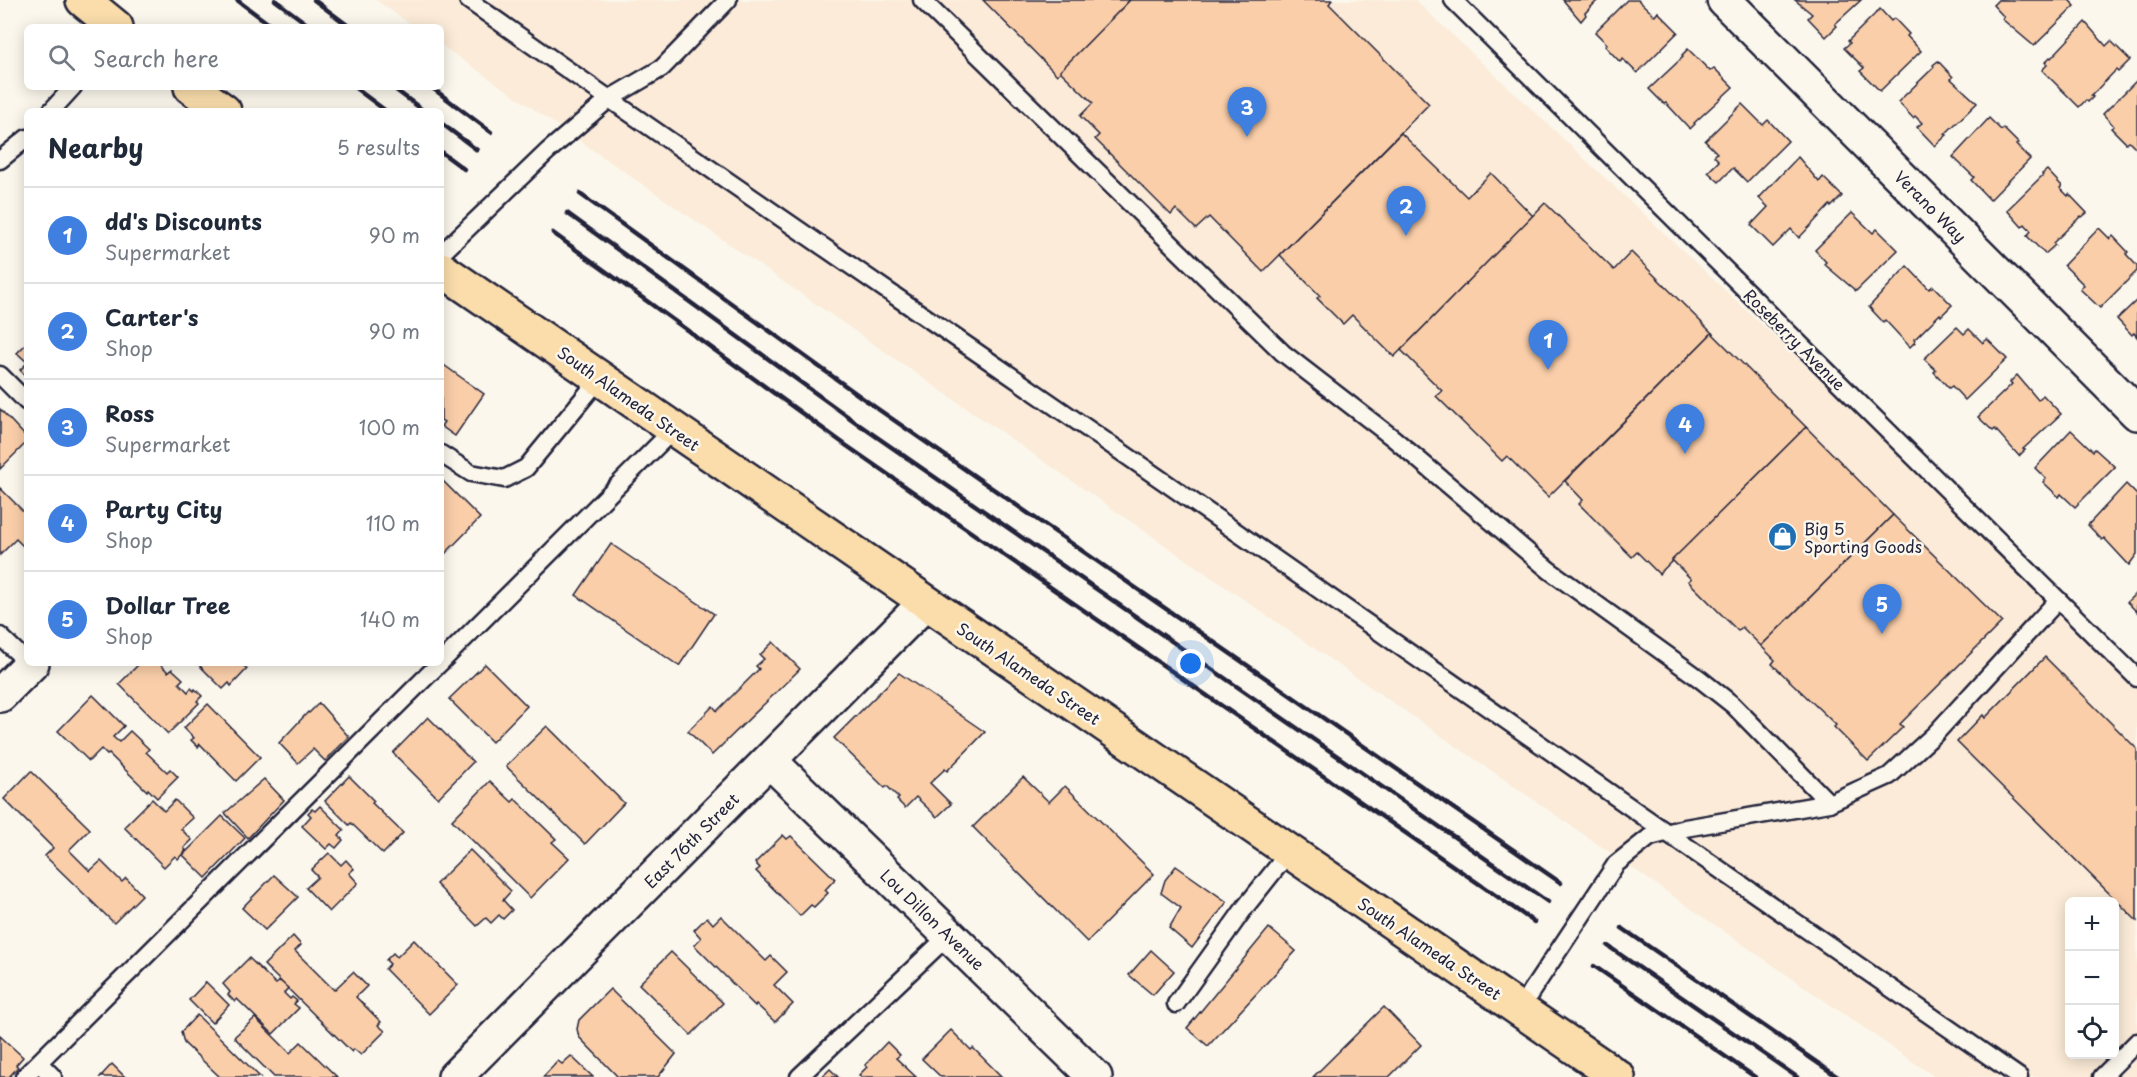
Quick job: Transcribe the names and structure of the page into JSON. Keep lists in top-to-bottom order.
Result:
{
  "streets": {
    "main road": ["South Alameda Street"],
    "street": ["Verano Way", "East 76th Street", "Lou Dillon Avenue"],
    "lane": ["Roseberry Avenue"]
  },
  "crossings": [
    ["South Alameda Street", "East 76th Street"],
    ["East 76th Street", "Lou Dillon Avenue"]
  ],
  "places": {
    "shop": ["Big 5 Sporting Goods"]
  },
  "page": {
    "search": "Search here",
    "pins": [
      "3",
      "2",
      "1",
      "4",
      "5"
    ],
    "heading": ["Nearby", "5 results"],
    "list": [
      {
        "mark": "1",
        "name": "dd's Discounts",
        "note": "Supermarket",
        "value": "90 m"
      },
      {
        "mark": "2",
        "name": "Carter's",
        "note": "Shop",
        "value": "90 m"
      },
      {
        "mark": "3",
        "name": "Ross",
        "note": "Supermarket",
        "value": "100 m"
      },
      {
        "mark": "4",
        "name": "Party City",
        "note": "Shop",
        "value": "110 m"
      },
      {
        "mark": "5",
        "name": "Dollar Tree",
        "note": "Shop",
        "value": "140 m"
      }
    ],
    "map_buttons": ["+", "−"]
  }
}
